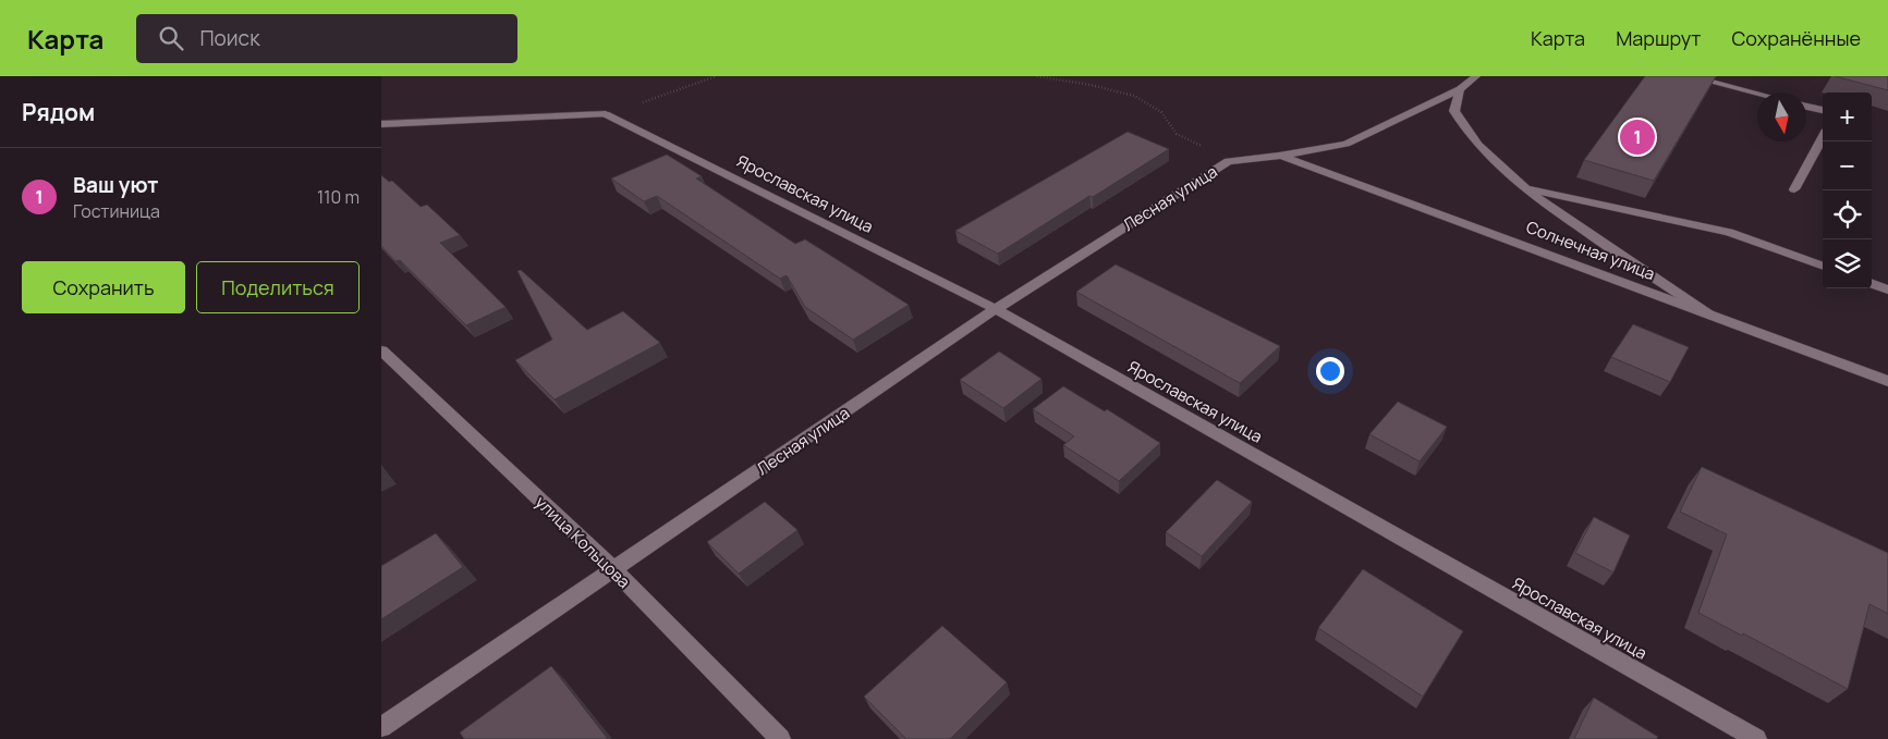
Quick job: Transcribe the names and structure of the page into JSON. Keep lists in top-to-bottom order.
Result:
{
  "streets": {
    "street": [
      "Ярославская улица",
      "Лесная улица",
      "Солнечная улица",
      "улица Кольцова"
    ]
  },
  "crossings": [
    ["Ярославская улица", "Лесная улица"],
    ["Лесная улица", "улица Кольцова"]
  ],
  "north": "bottom",
  "page": {
    "header": "Карта",
    "search": "Поиск",
    "nav": ["Карта", "Маршрут", "Сохранённые"],
    "heading": "Рядом",
    "map_buttons": ["+", "−"],
    "pins": "1",
    "list": [
      {
        "mark": "1",
        "name": "Ваш уют",
        "note": "Гостиница",
        "value": "110 m"
      }
    ],
    "buttons": ["Сохранить", "Поделиться"]
  }
}
